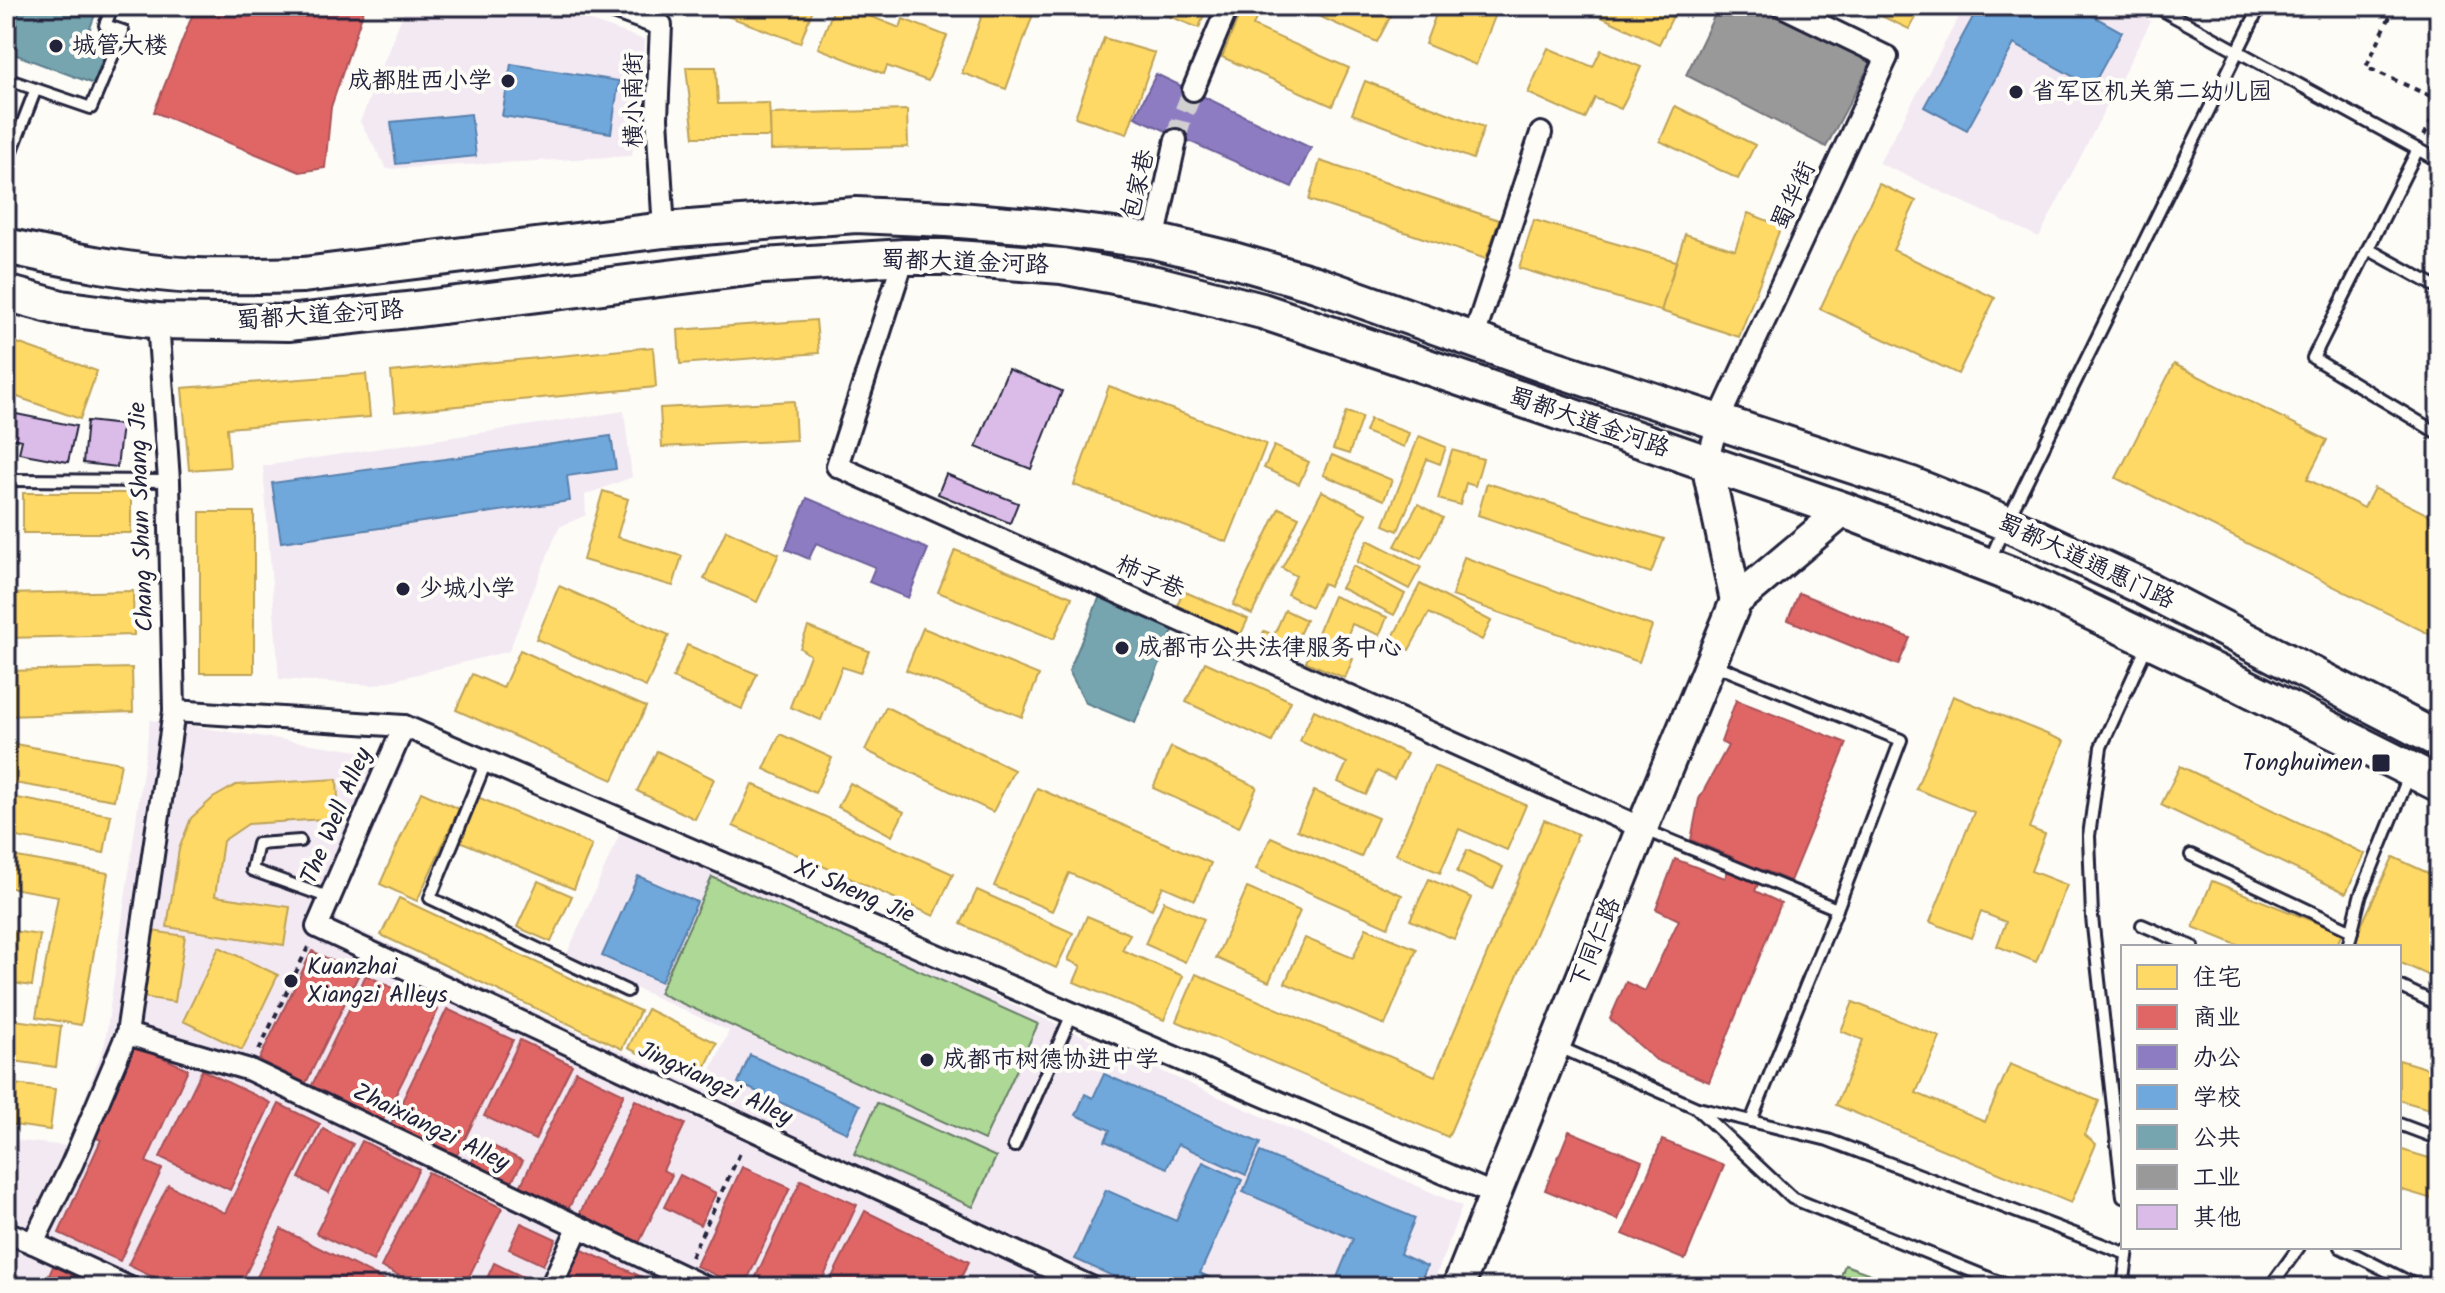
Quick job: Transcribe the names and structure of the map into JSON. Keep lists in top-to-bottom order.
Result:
{
  "streets": {
    "main road": ["蜀都大道金河路", "蜀都大道通惠门路"],
    "street": [
      "横小南街",
      "包家巷",
      "蜀华街",
      "Chang Shun Shang Jie",
      "柿子巷",
      "The Well Alley",
      "Xi Sheng Jie",
      "下同仁路",
      "Jingxiangzi Alley",
      "Zhaixiangzi Alley"
    ]
  },
  "crossings": [
    ["横小南街", "蜀都大道金河路"],
    ["包家巷", "蜀都大道金河路"],
    ["蜀华街", "蜀都大道金河路"],
    ["蜀华街", "蜀都大道通惠门路"],
    ["蜀都大道金河路", "Chang Shun Shang Jie"],
    ["蜀都大道金河路", "蜀都大道通惠门路"],
    ["蜀都大道金河路", "柿子巷"],
    ["蜀都大道金河路", "下同仁路"],
    ["Chang Shun Shang Jie", "Xi Sheng Jie"],
    ["Chang Shun Shang Jie", "Zhaixiangzi Alley"],
    ["蜀都大道通惠门路", "下同仁路"],
    ["柿子巷", "下同仁路"],
    ["The Well Alley", "Xi Sheng Jie"],
    ["The Well Alley", "Jingxiangzi Alley"],
    ["Xi Sheng Jie", "下同仁路"]
  ],
  "places": {
    "other": [
      "城管大楼",
      "成都胜西小学",
      "省军区机关第二幼儿园",
      "少城小学",
      "成都市公共法律服务中心",
      "Kuanzhai Xiangzi Alleys",
      "成都市树德协进中学"
    ],
    "transit": ["Tonghuimen"]
  },
  "legend": [
    "住宅",
    "商业",
    "办公",
    "学校",
    "公共",
    "工业",
    "其他"
  ]
}
